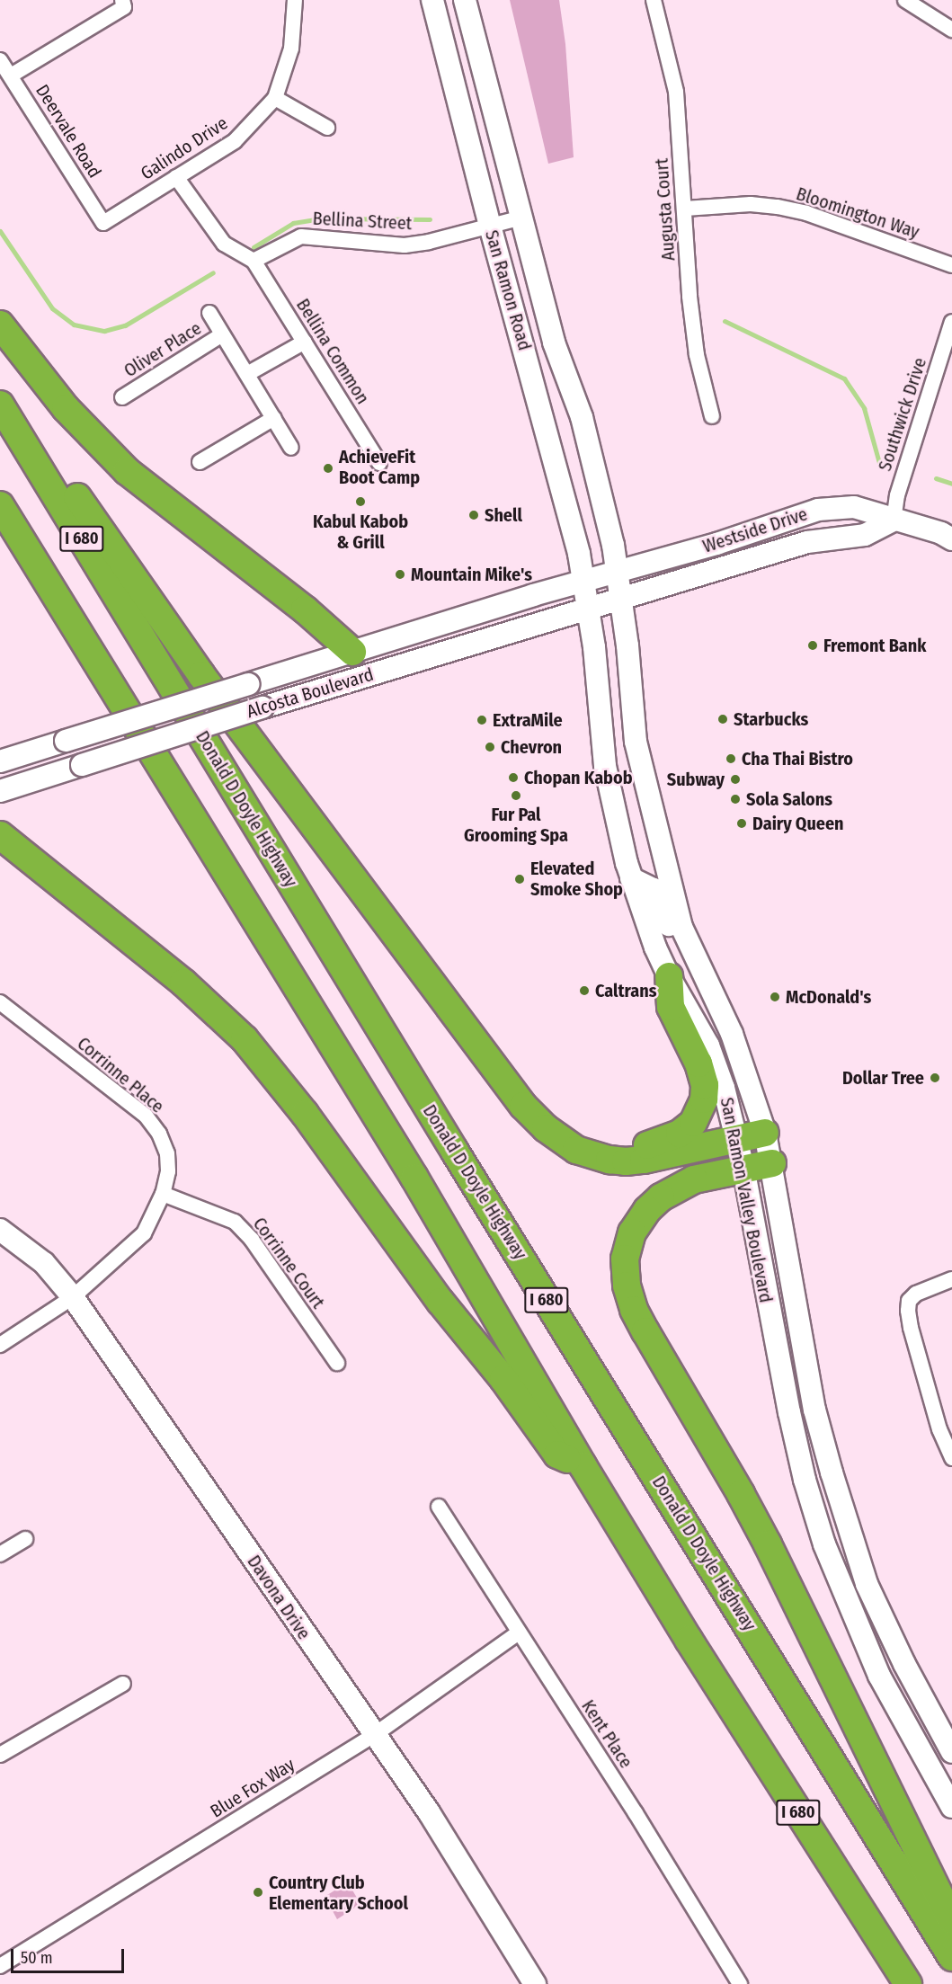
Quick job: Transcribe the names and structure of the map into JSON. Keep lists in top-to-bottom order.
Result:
{
  "streets": {
    "highway": ["I 680", "Donald D Doyle Highway"],
    "main road": [
      "San Ramon Road",
      "Westside Drive",
      "Alcosta Boulevard",
      "San Ramon Valley Boulevard",
      "Davona Drive"
    ],
    "street": [
      "Deervale Road",
      "Galindo Drive",
      "Augusta Court",
      "Bloomington Way",
      "Bellina Street",
      "Oliver Place",
      "Bellina Common",
      "Southwick Drive",
      "Corrinne Place",
      "Corrinne Court",
      "Kent Place",
      "Blue Fox Way"
    ]
  },
  "crossings": [
    ["Deervale Road", "Galindo Drive"],
    ["Augusta Court", "Bloomington Way"],
    ["Bellina Street", "San Ramon Road"],
    ["Bellina Street", "Bellina Common"],
    ["San Ramon Road", "Westside Drive"],
    ["San Ramon Road", "Alcosta Boulevard"],
    ["San Ramon Road", "San Ramon Valley Boulevard"],
    ["Southwick Drive", "Westside Drive"],
    ["Westside Drive", "Alcosta Boulevard"],
    ["Westside Drive", "San Ramon Valley Boulevard"],
    ["Alcosta Boulevard", "San Ramon Valley Boulevard"],
    ["Corrinne Place", "Corrinne Court"],
    ["Corrinne Place", "Davona Drive"],
    ["Davona Drive", "Blue Fox Way"],
    ["Kent Place", "Blue Fox Way"]
  ],
  "places": [
    "AchieveFit Boot Camp",
    "Kabul Kabob & Grill",
    "Shell",
    "Mountain Mike's",
    "Fremont Bank",
    "Starbucks",
    "ExtraMile",
    "Chevron",
    "Cha Thai Bistro",
    "Chopan Kabob",
    "Subway",
    "Fur Pal Grooming Spa",
    "Sola Salons",
    "Dairy Queen",
    "Elevated Smoke Shop",
    "Caltrans",
    "McDonald's",
    "Dollar Tree",
    "Country Club Elementary School"
  ],
  "scale_bar": "50 m"
}
